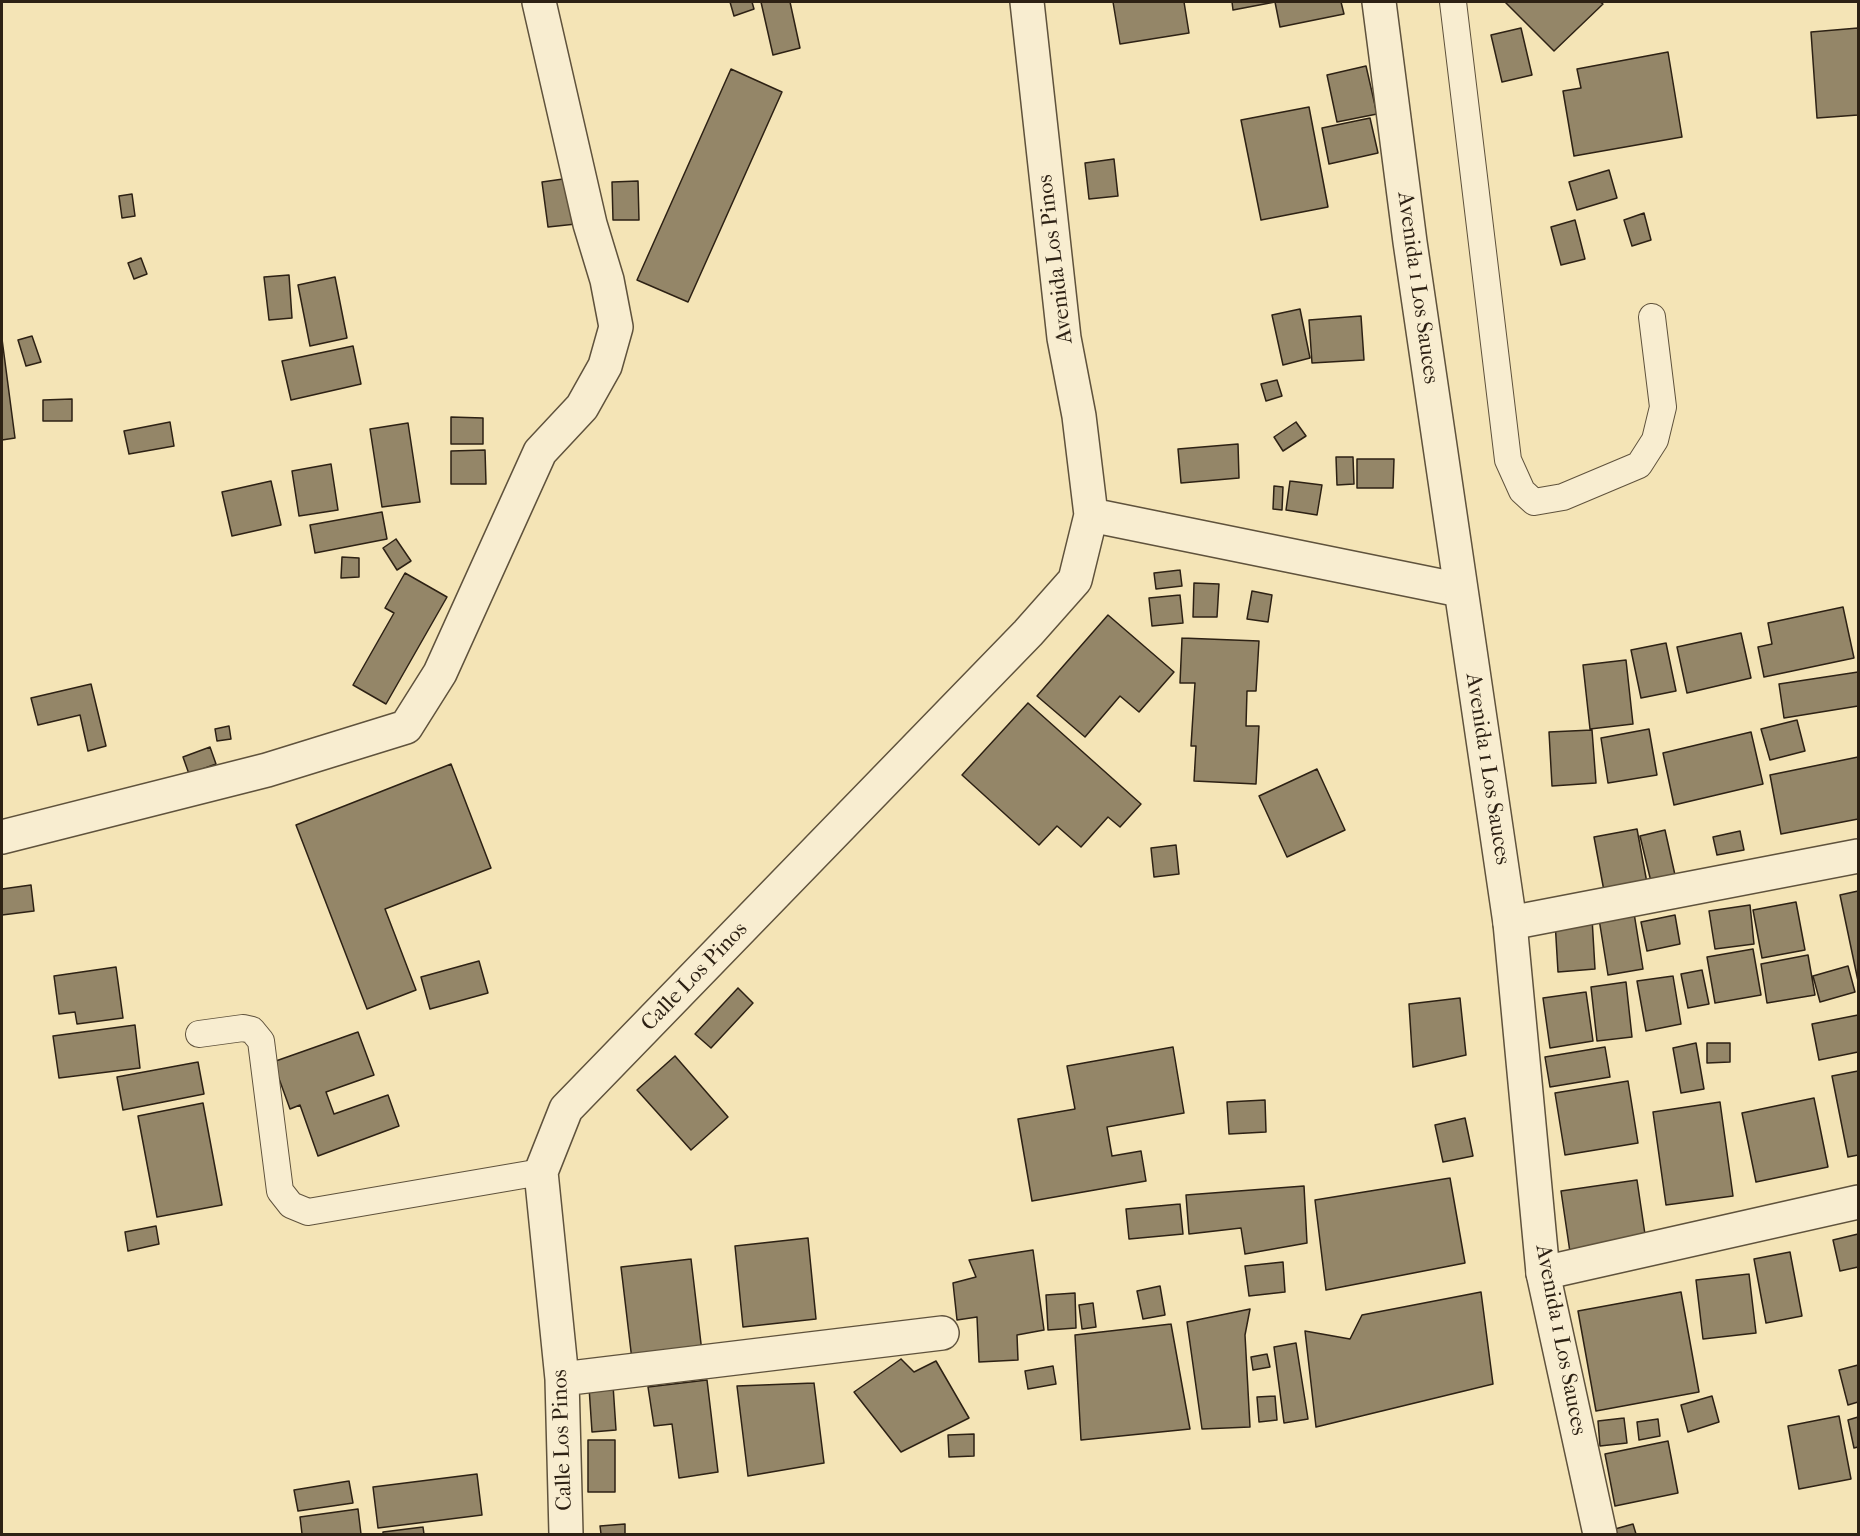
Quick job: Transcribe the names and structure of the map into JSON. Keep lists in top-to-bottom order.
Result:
{
  "streets": {
    "street": ["Avenida Los Pinos", "Avenida 1 Los Sauces", "Calle Los Pinos"]
  },
  "crossings": [
    ["Avenida Los Pinos", "Calle Los Pinos"]
  ]
}
